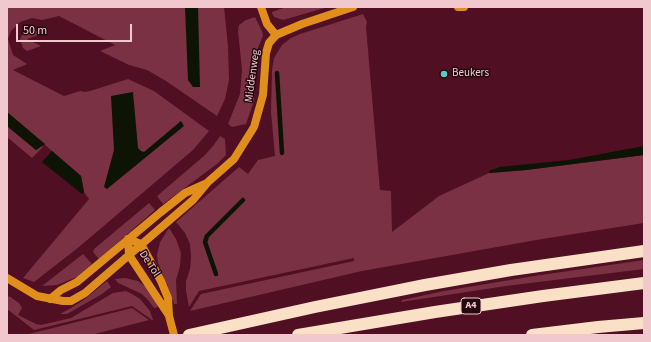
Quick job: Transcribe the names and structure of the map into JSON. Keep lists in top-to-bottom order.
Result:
{
  "streets": {
    "highway": ["A4"],
    "street": ["Middenweg", "De Tol"]
  },
  "crossings": [
    ["Middenweg", "De Tol"]
  ],
  "places": ["Beukers"],
  "scale_bar": "50 m"
}
